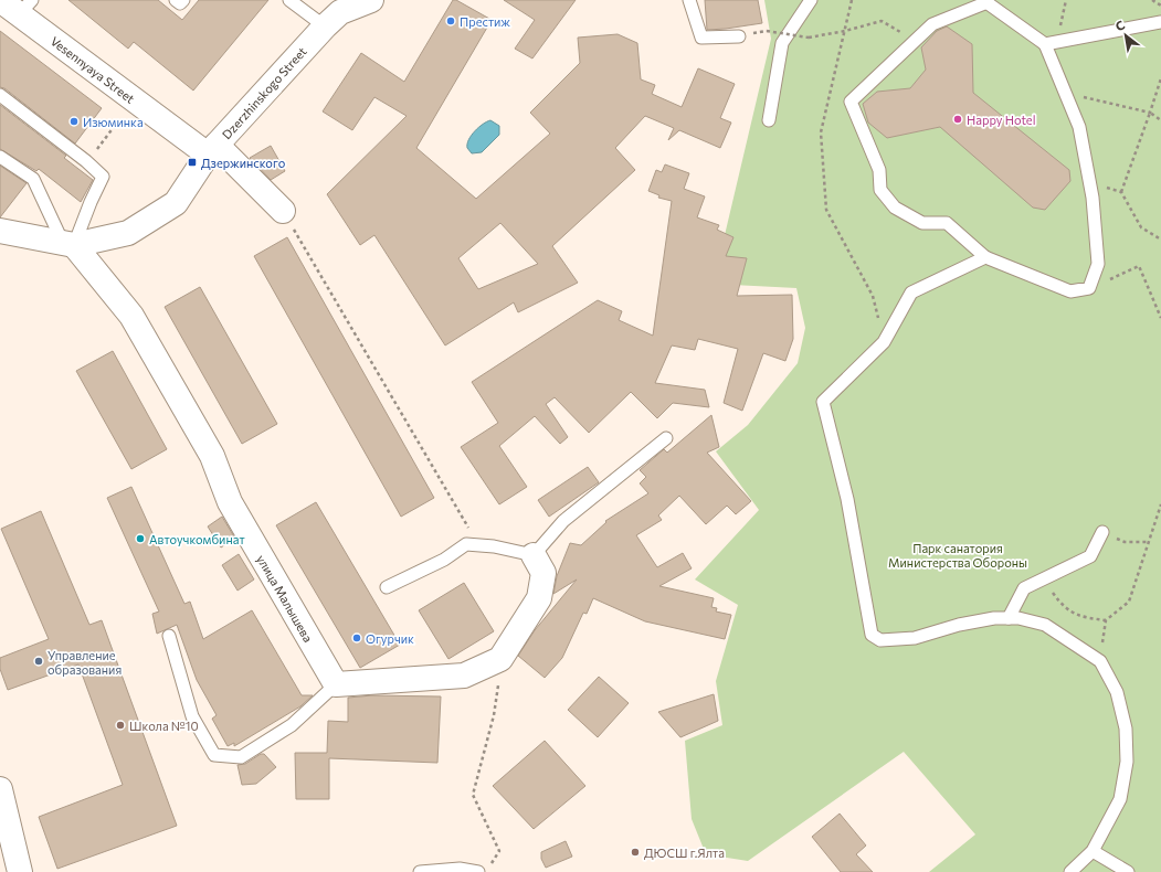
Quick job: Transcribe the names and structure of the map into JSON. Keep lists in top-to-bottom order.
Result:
{
  "streets": {
    "street": ["Vesennyaya Street", "Dzerzhinskogo Street", "улица Малышева"]
  },
  "crossings": [
    ["Vesennyaya Street", "Dzerzhinskogo Street"],
    ["Dzerzhinskogo Street", "улица Малышева"]
  ],
  "parks": ["Парк санатория Министерства Обороны"],
  "places": {
    "other": [
      "Престиж",
      "Happy Hotel",
      "Изюминка",
      "Автоучкомбинат",
      "Огурчик",
      "Управление образования",
      "Школа №10",
      "ДЮСШ г.Ялта"
    ],
    "transit": ["Дзержинского"]
  },
  "north": "top left"
}
